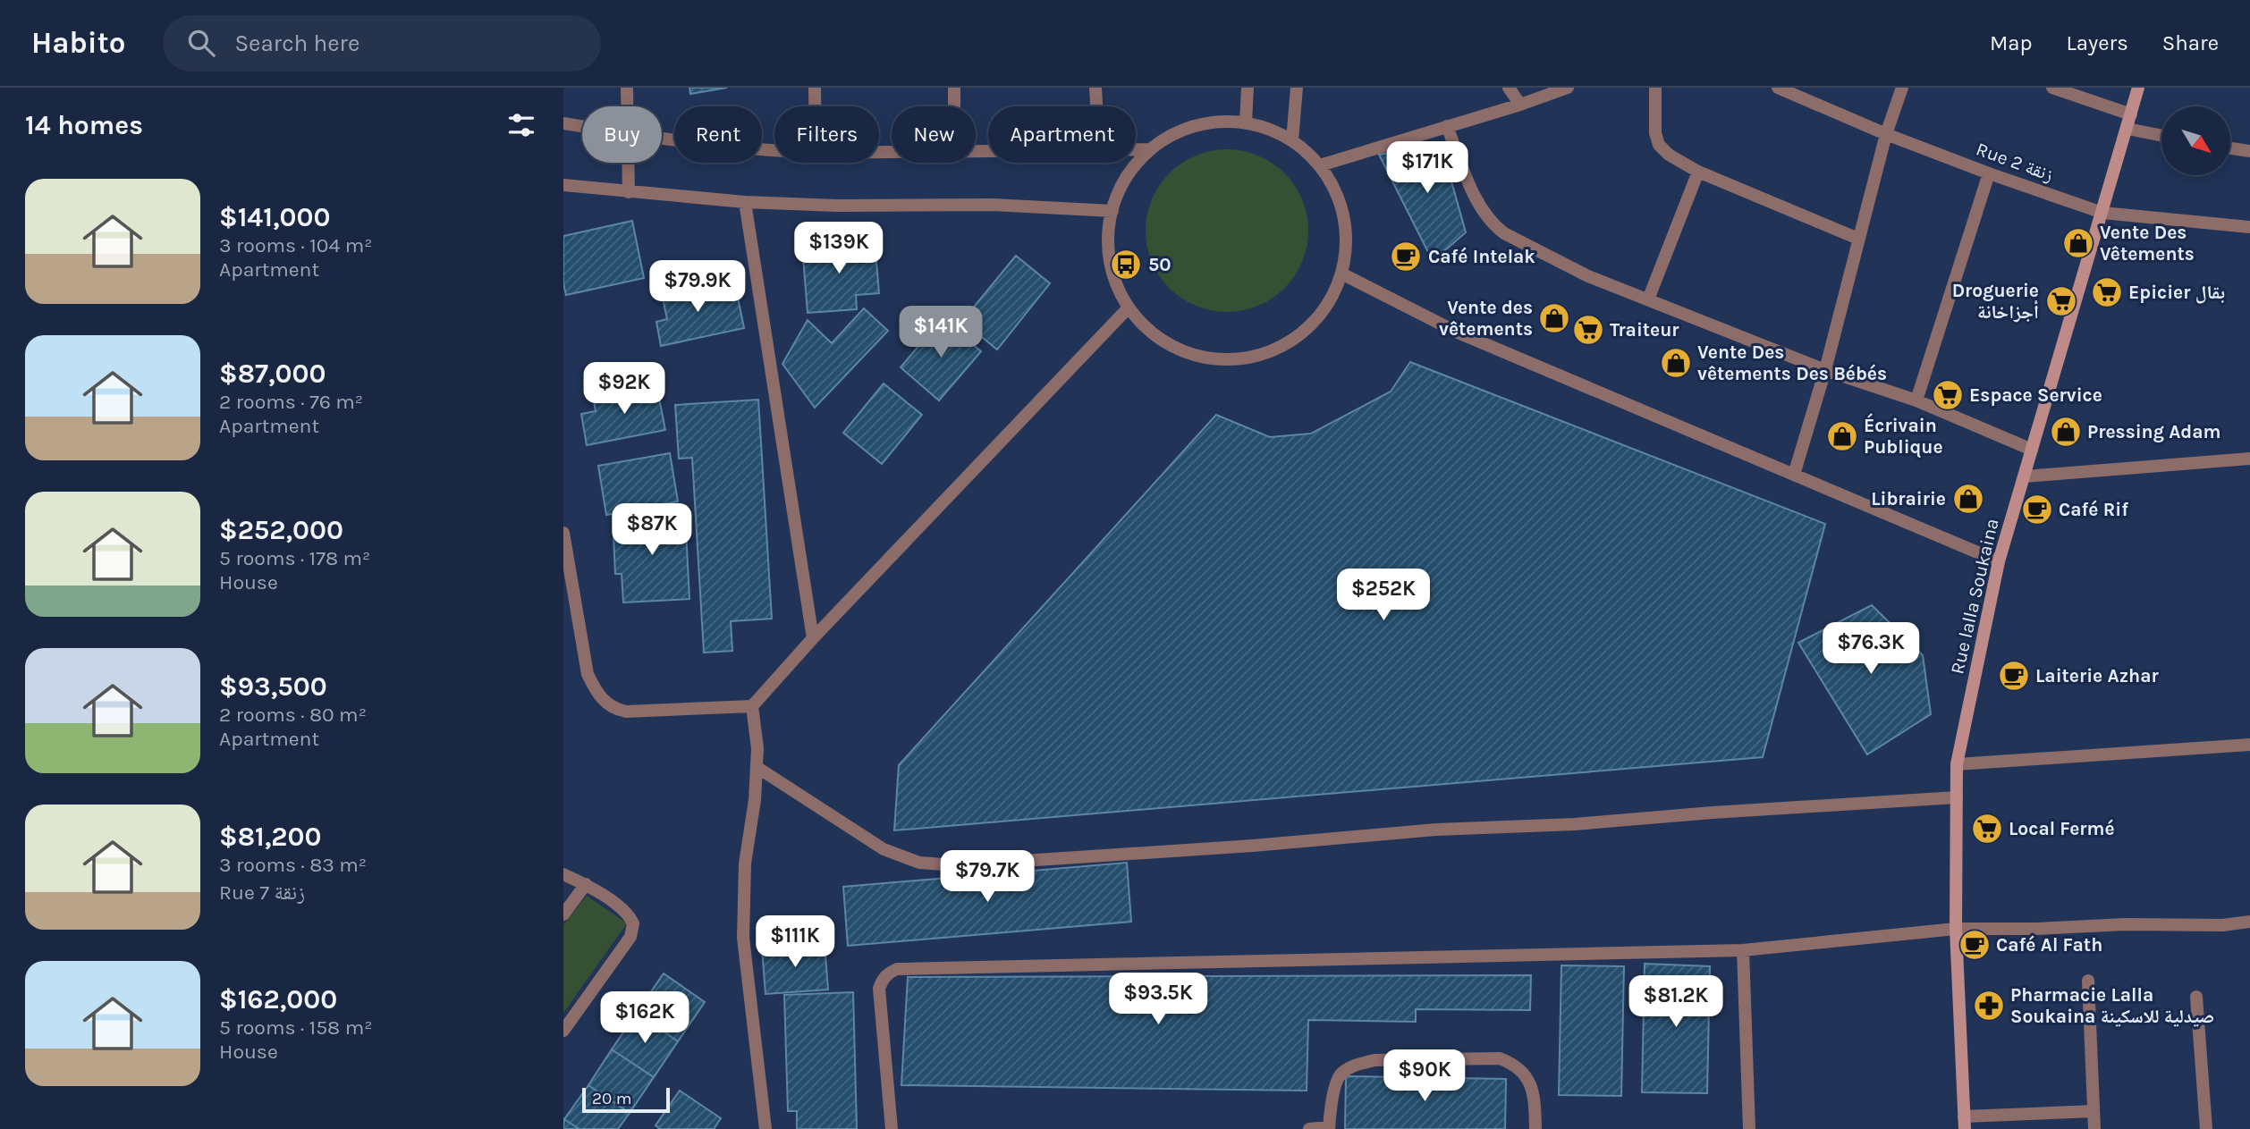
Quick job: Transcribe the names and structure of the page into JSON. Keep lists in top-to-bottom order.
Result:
{
  "streets": {
    "street": ["Rue 2 زنقة", "Rue lalla Soukaina"]
  },
  "crossings": [
    ["Rue 2 زنقة", "Rue lalla Soukaina"]
  ],
  "places": {
    "shop": [
      "Vente Des Vêtements",
      "Vente des vêtements",
      "Vente Des vêtements Des Bébés",
      "Pressing Adam",
      "Écrivain Publique",
      "Librairie"
    ],
    "cafe": [
      "Café Intelak",
      "Café Rif",
      "Laiterie Azhar",
      "Café Al Fath"
    ],
    "bus stop": ["50"],
    "supermarket": [
      "Epicier بقال",
      "Droguerie أجزاخانة",
      "Traiteur",
      "Espace Service",
      "Local Fermé"
    ],
    "pharmacy": ["Pharmacie Lalla Soukaina صيدلية للاسكينة"]
  },
  "scale_bar": "20 m",
  "north": "bottom right",
  "page": {
    "header": "Habito",
    "search": "Search here",
    "nav": ["Map", "Layers", "Share"],
    "heading": "14 homes",
    "chip": [
      "Buy",
      "Rent",
      "Filters",
      "New",
      "Apartment"
    ],
    "price": [
      "$171K",
      "$139K",
      "$79.9K",
      "$141K",
      "$92K",
      "$87K",
      "$252K",
      "$76.3K",
      "$79.7K",
      "$111K",
      "$93.5K",
      "$81.2K",
      "$162K",
      "$90K"
    ],
    "list": [
      {
        "name": "$141,000",
        "note": "3 rooms · 104 m² · Apartment"
      },
      {
        "name": "$87,000",
        "note": "2 rooms · 76 m² · Apartment"
      },
      {
        "name": "$252,000",
        "note": "5 rooms · 178 m² · House"
      },
      {
        "name": "$93,500",
        "note": "2 rooms · 80 m² · Apartment"
      },
      {
        "name": "$81,200",
        "note": "3 rooms · 83 m² · Rue 7 زنقة"
      },
      {
        "name": "$162,000",
        "note": "5 rooms · 158 m² · House"
      }
    ],
    "scale": "20 m"
  }
}
